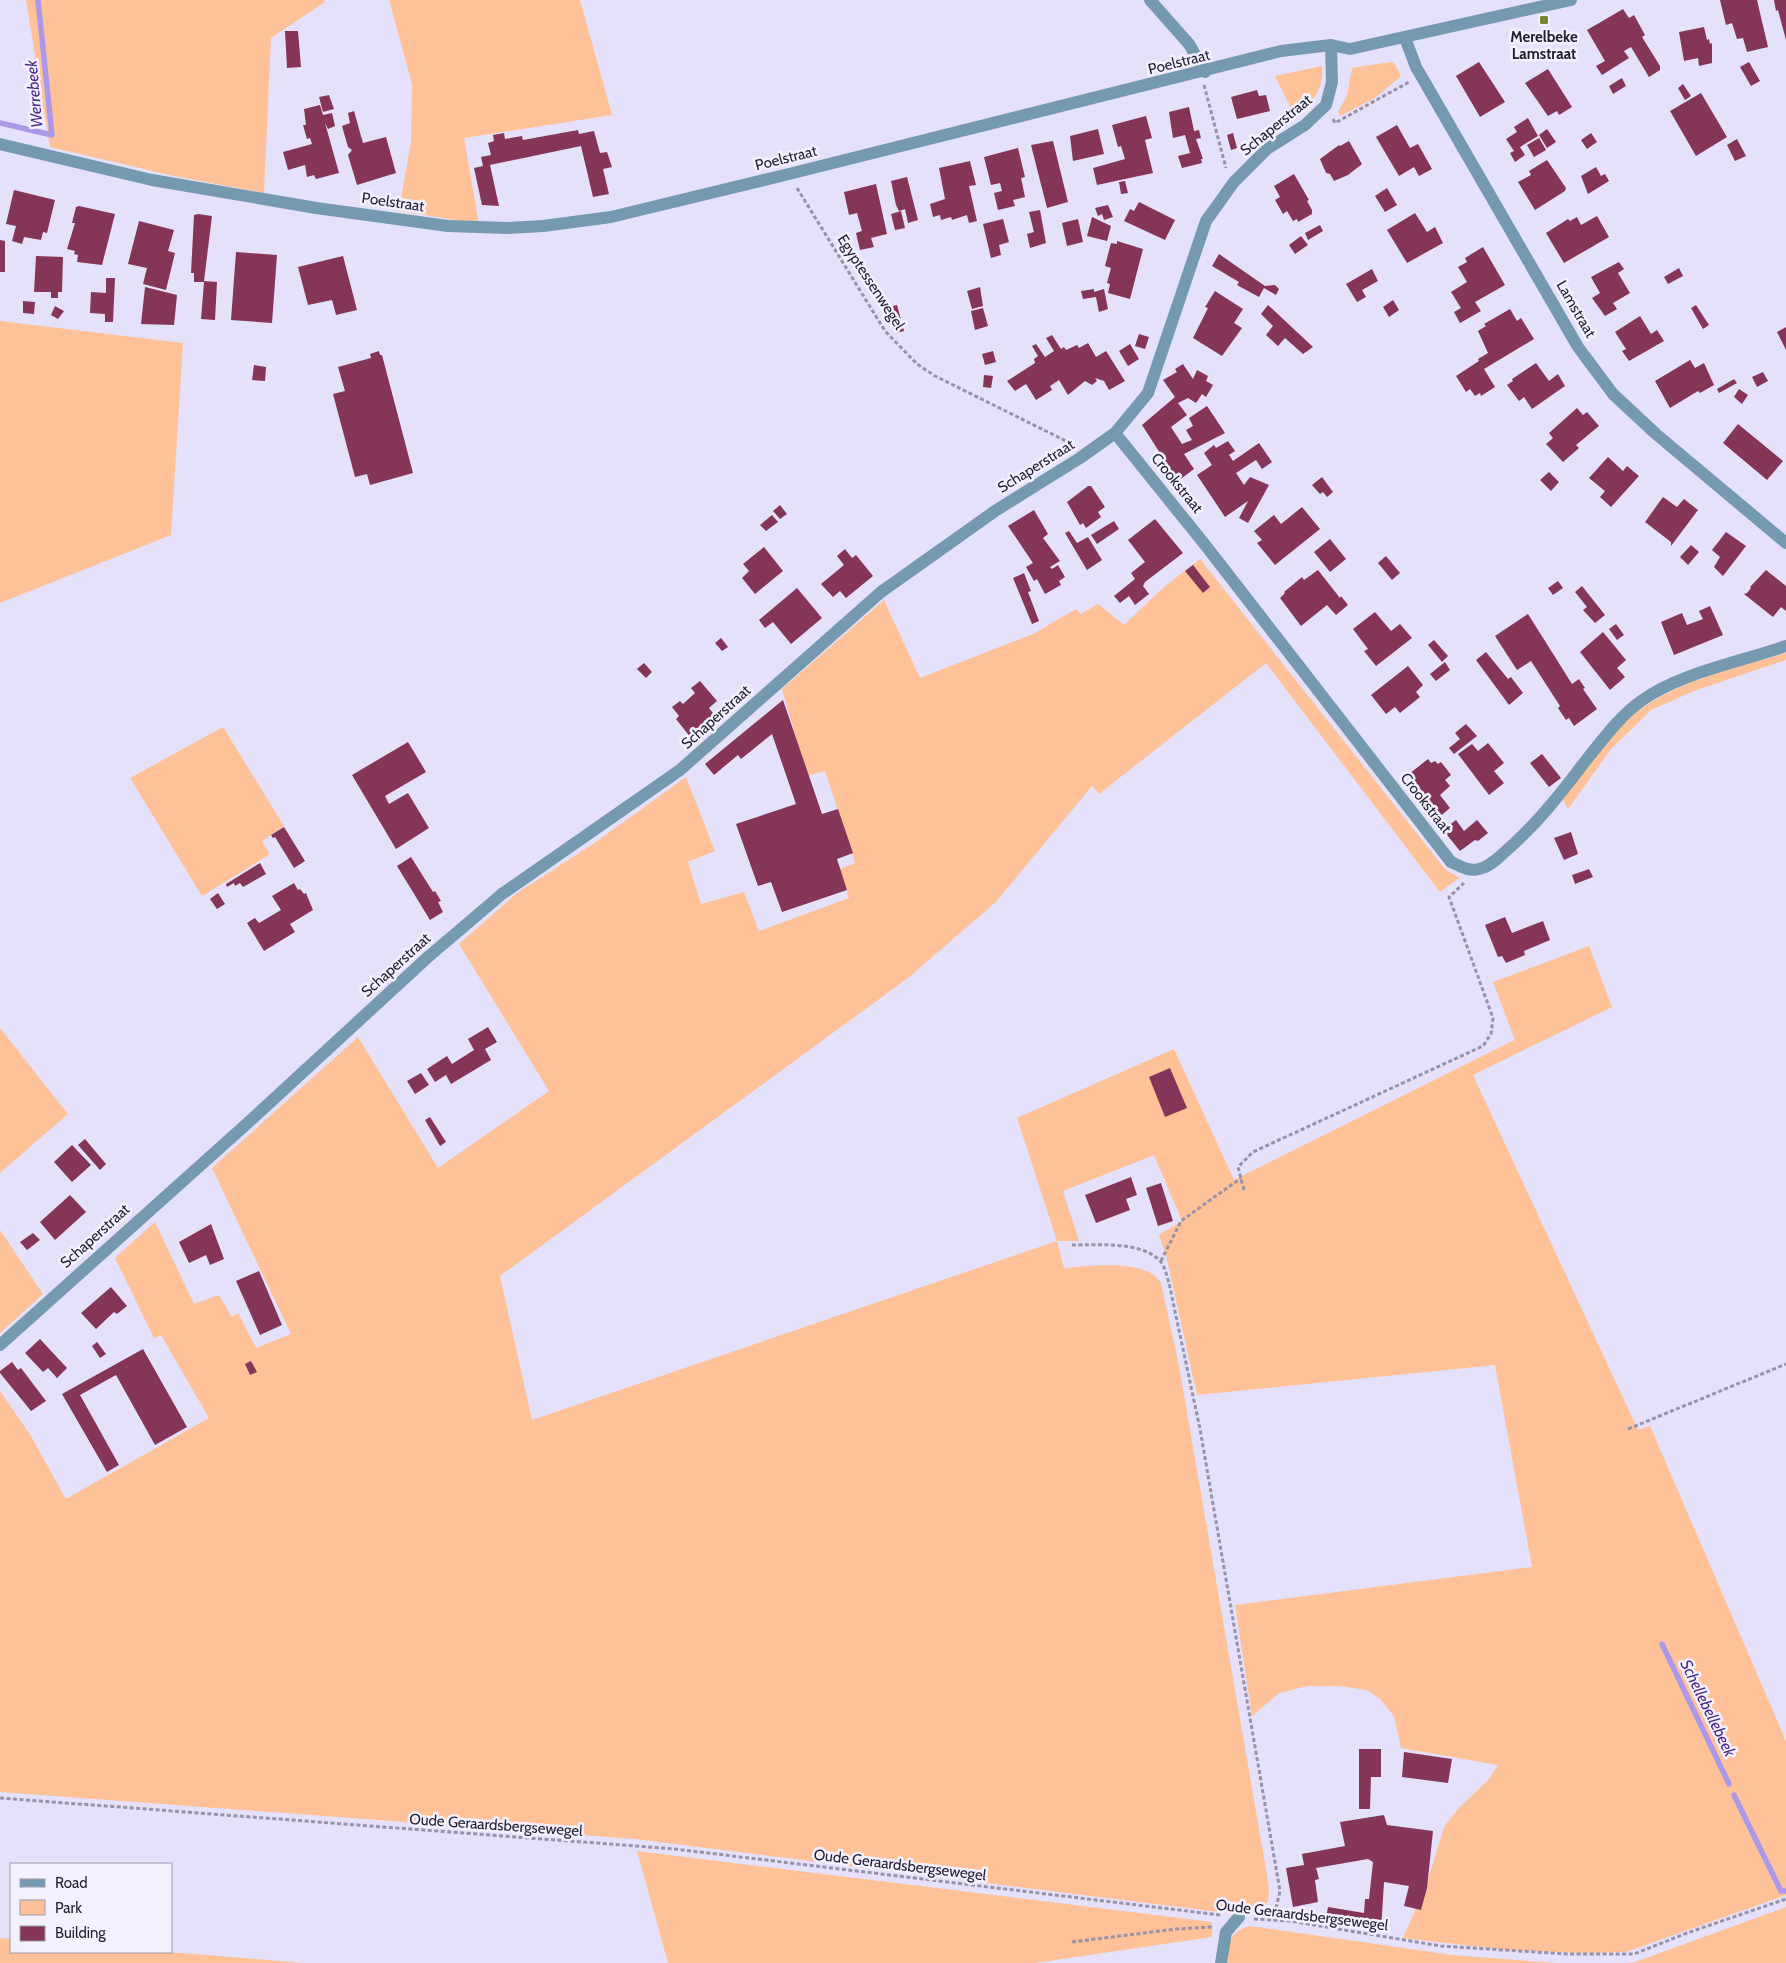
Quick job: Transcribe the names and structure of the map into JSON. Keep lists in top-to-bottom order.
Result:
{
  "streets": {
    "street": [
      "Poelstraat",
      "Schaperstraat",
      "Lamstraat",
      "Crookstraat"
    ],
    "path": ["Egyptessenwegel", "Oude Geraardsbergsewegel"]
  },
  "crossings": [
    ["Poelstraat", "Schaperstraat"],
    ["Poelstraat", "Egyptessenwegel"],
    ["Poelstraat", "Lamstraat"],
    ["Schaperstraat", "Egyptessenwegel"],
    ["Schaperstraat", "Crookstraat"]
  ],
  "water": ["Werrebeek", "Schellebellebeek"],
  "places": {
    "transit": ["Merelbeke Lamstraat"]
  },
  "legend": ["Road", "Park", "Building"]
}
